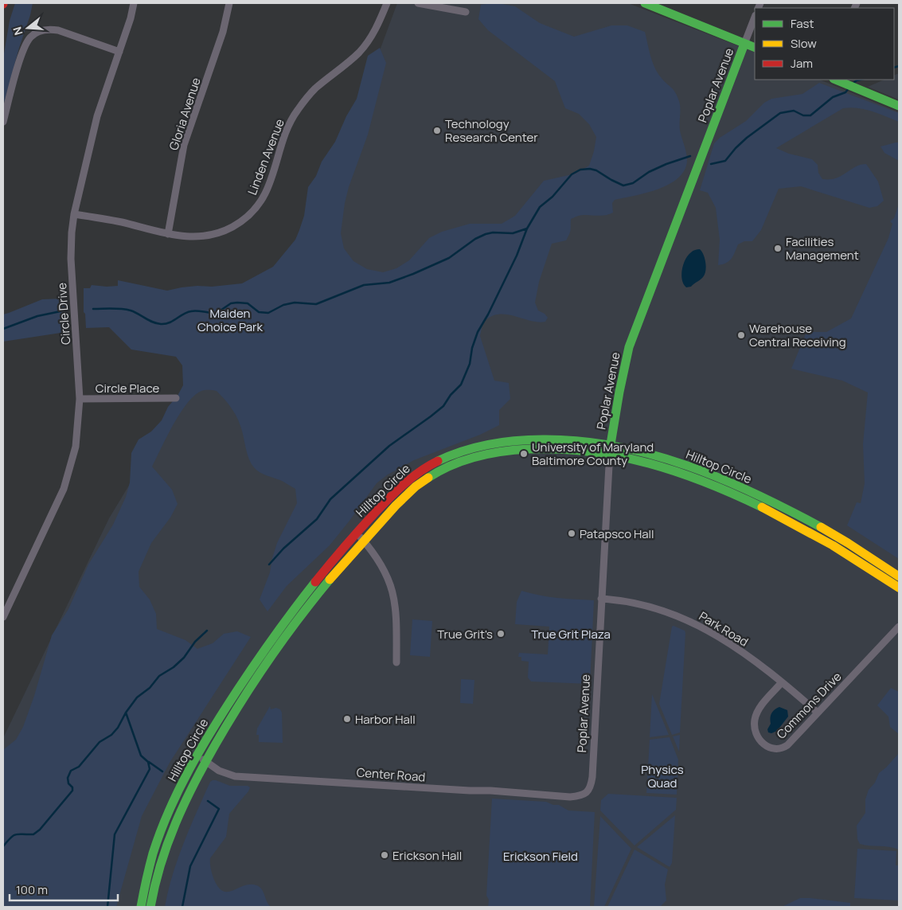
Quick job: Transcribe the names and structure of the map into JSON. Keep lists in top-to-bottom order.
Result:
{
  "streets": {
    "street": [
      "Poplar Avenue",
      "Gloria Avenue",
      "Linden Avenue",
      "Circle Drive",
      "Circle Place",
      "Hilltop Circle",
      "Park Road",
      "Commons Drive",
      "Center Road"
    ]
  },
  "crossings": [
    ["Poplar Avenue", "Hilltop Circle"],
    ["Poplar Avenue", "Park Road"],
    ["Poplar Avenue", "Center Road"],
    ["Gloria Avenue", "Linden Avenue"],
    ["Linden Avenue", "Circle Drive"],
    ["Circle Drive", "Circle Place"],
    ["Hilltop Circle", "Center Road"],
    ["Park Road", "Commons Drive"]
  ],
  "parks": [
    "Maiden Choice Park",
    "True Grit Plaza",
    "Physics Quad",
    "Erickson Field"
  ],
  "places": [
    "Technology Research Center",
    "Facilities Management",
    "Warehouse Central Receiving",
    "University of Maryland Baltimore County",
    "Patapsco Hall",
    "True Grit's",
    "Harbor Hall",
    "Erickson Hall"
  ],
  "legend": ["Fast", "Slow", "Jam"],
  "scale_bar": "100 m",
  "north": "left"
}
